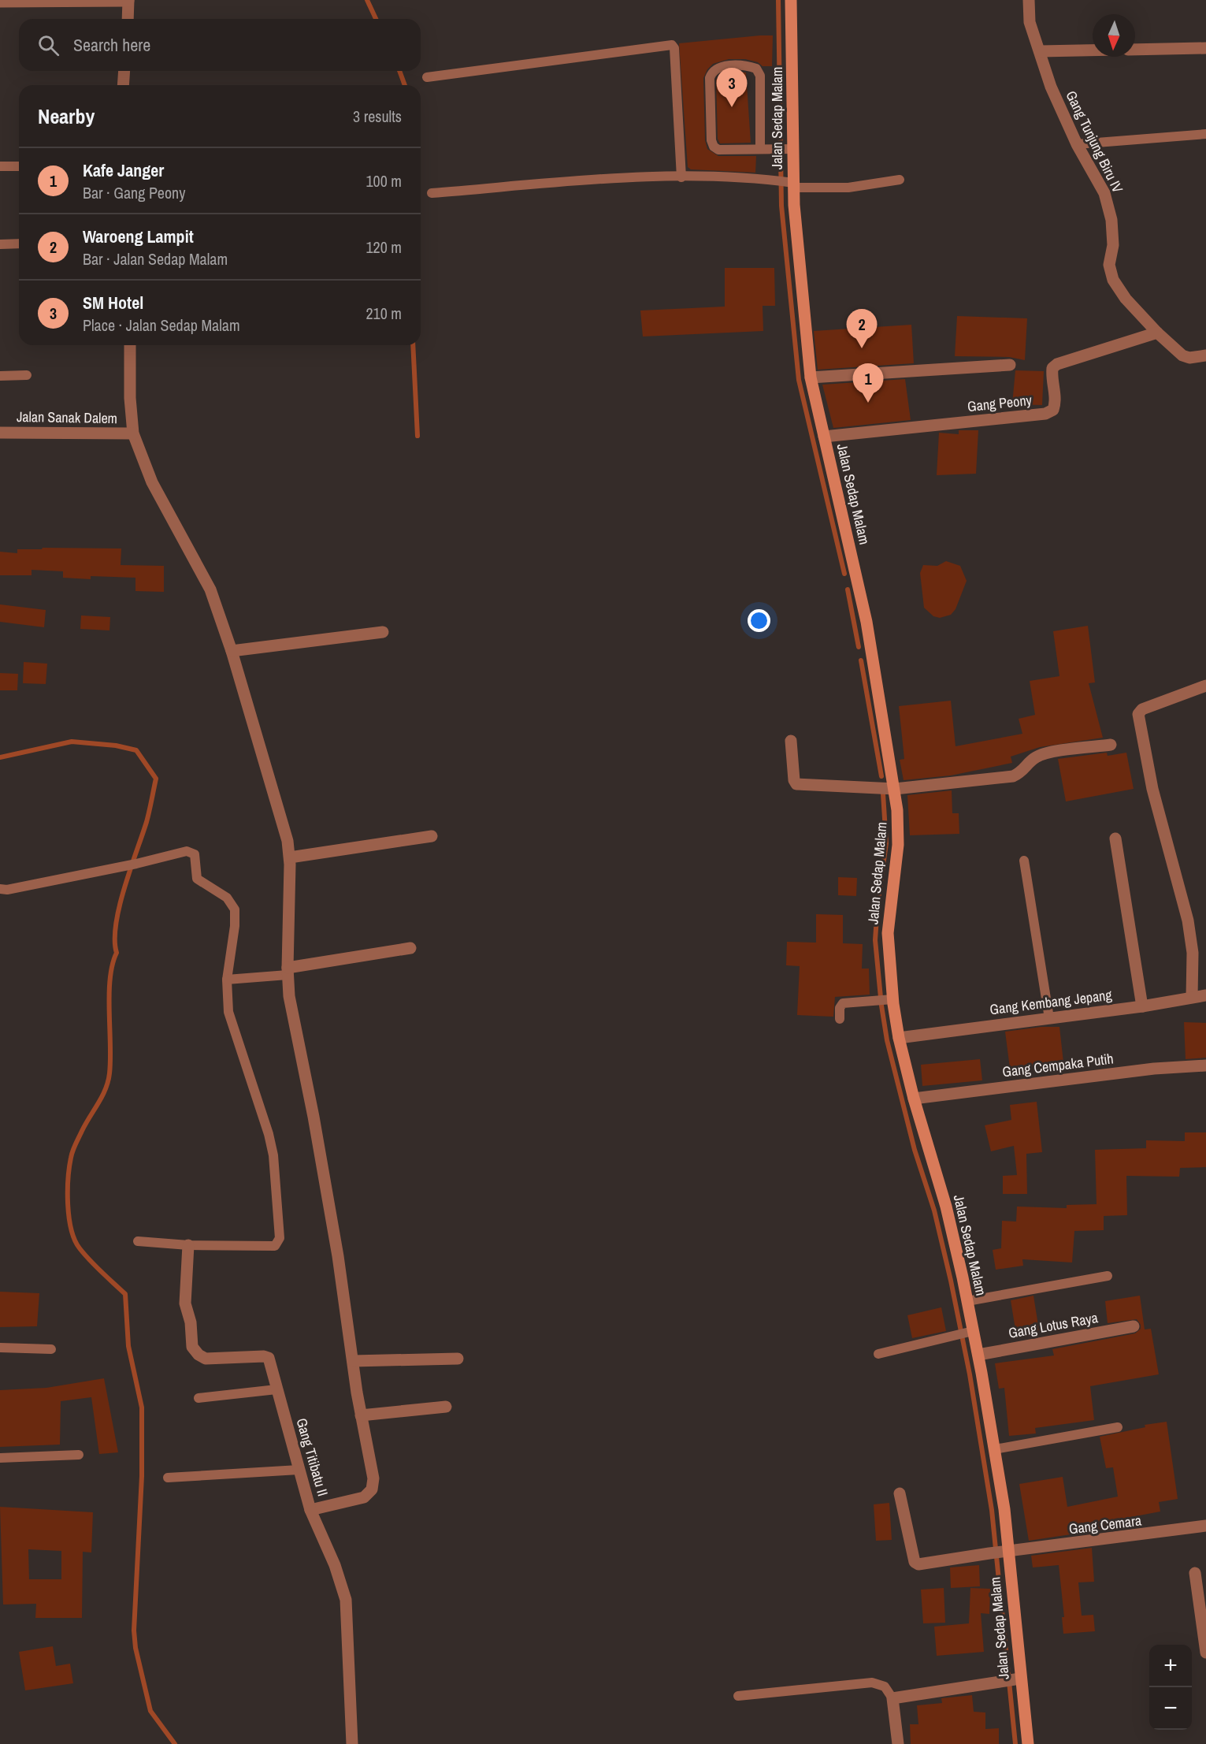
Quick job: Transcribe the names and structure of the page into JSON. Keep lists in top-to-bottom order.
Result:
{
  "streets": {
    "street": [
      "Jalan Sedap Malam",
      "Gang Tunjung Biru IV",
      "Gang Peony",
      "Jalan Sanak Dalem",
      "Gang Kembang Jepang",
      "Gang Cempaka Putih",
      "Gang Lotus Raya",
      "Gang Titibatu II",
      "Gang Cemara"
    ]
  },
  "crossings": [
    ["Jalan Sedap Malam", "Gang Peony"],
    ["Jalan Sedap Malam", "Gang Kembang Jepang"],
    ["Jalan Sedap Malam", "Gang Cempaka Putih"],
    ["Jalan Sedap Malam", "Gang Lotus Raya"],
    ["Jalan Sedap Malam", "Gang Cemara"],
    ["Gang Tunjung Biru IV", "Gang Peony"]
  ],
  "north": "bottom",
  "page": {
    "search": "Search here",
    "pins": ["3", "2", "1"],
    "heading": ["Nearby", "3 results"],
    "list": [
      {
        "mark": "1",
        "name": "Kafe Janger",
        "note": "Bar · Gang Peony",
        "value": "100 m"
      },
      {
        "mark": "2",
        "name": "Waroeng Lampit",
        "note": "Bar · Jalan Sedap Malam",
        "value": "120 m"
      },
      {
        "mark": "3",
        "name": "SM Hotel",
        "note": "Place · Jalan Sedap Malam",
        "value": "210 m"
      }
    ],
    "map_buttons": ["+", "−"]
  }
}
